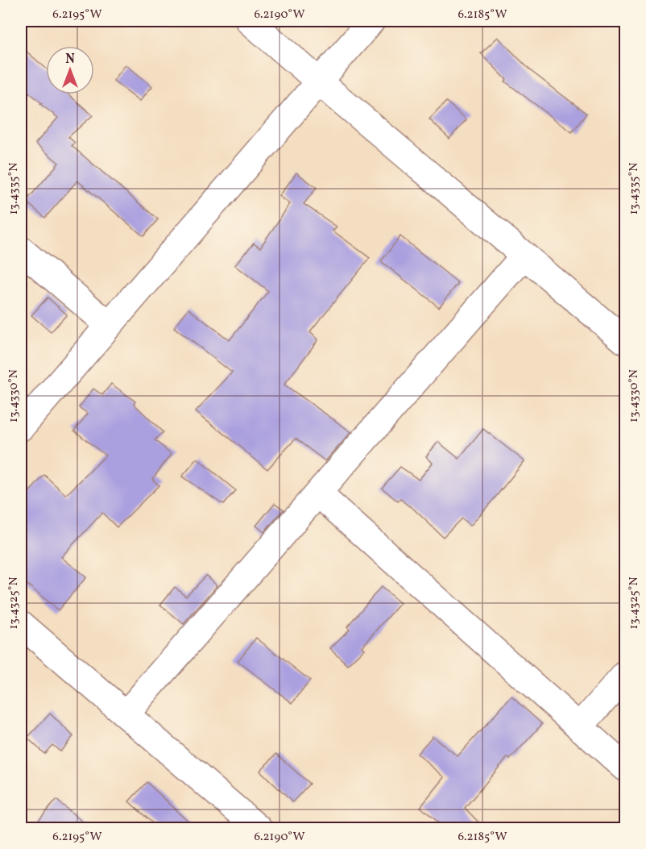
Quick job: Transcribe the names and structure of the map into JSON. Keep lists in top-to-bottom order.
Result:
{
  "north": "top",
  "coordinates": [
    "6.2195°W",
    "6.2190°W",
    "6.2185°W",
    "13.4335°N",
    "13.4330°N",
    "13.4325°N"
  ]
}
